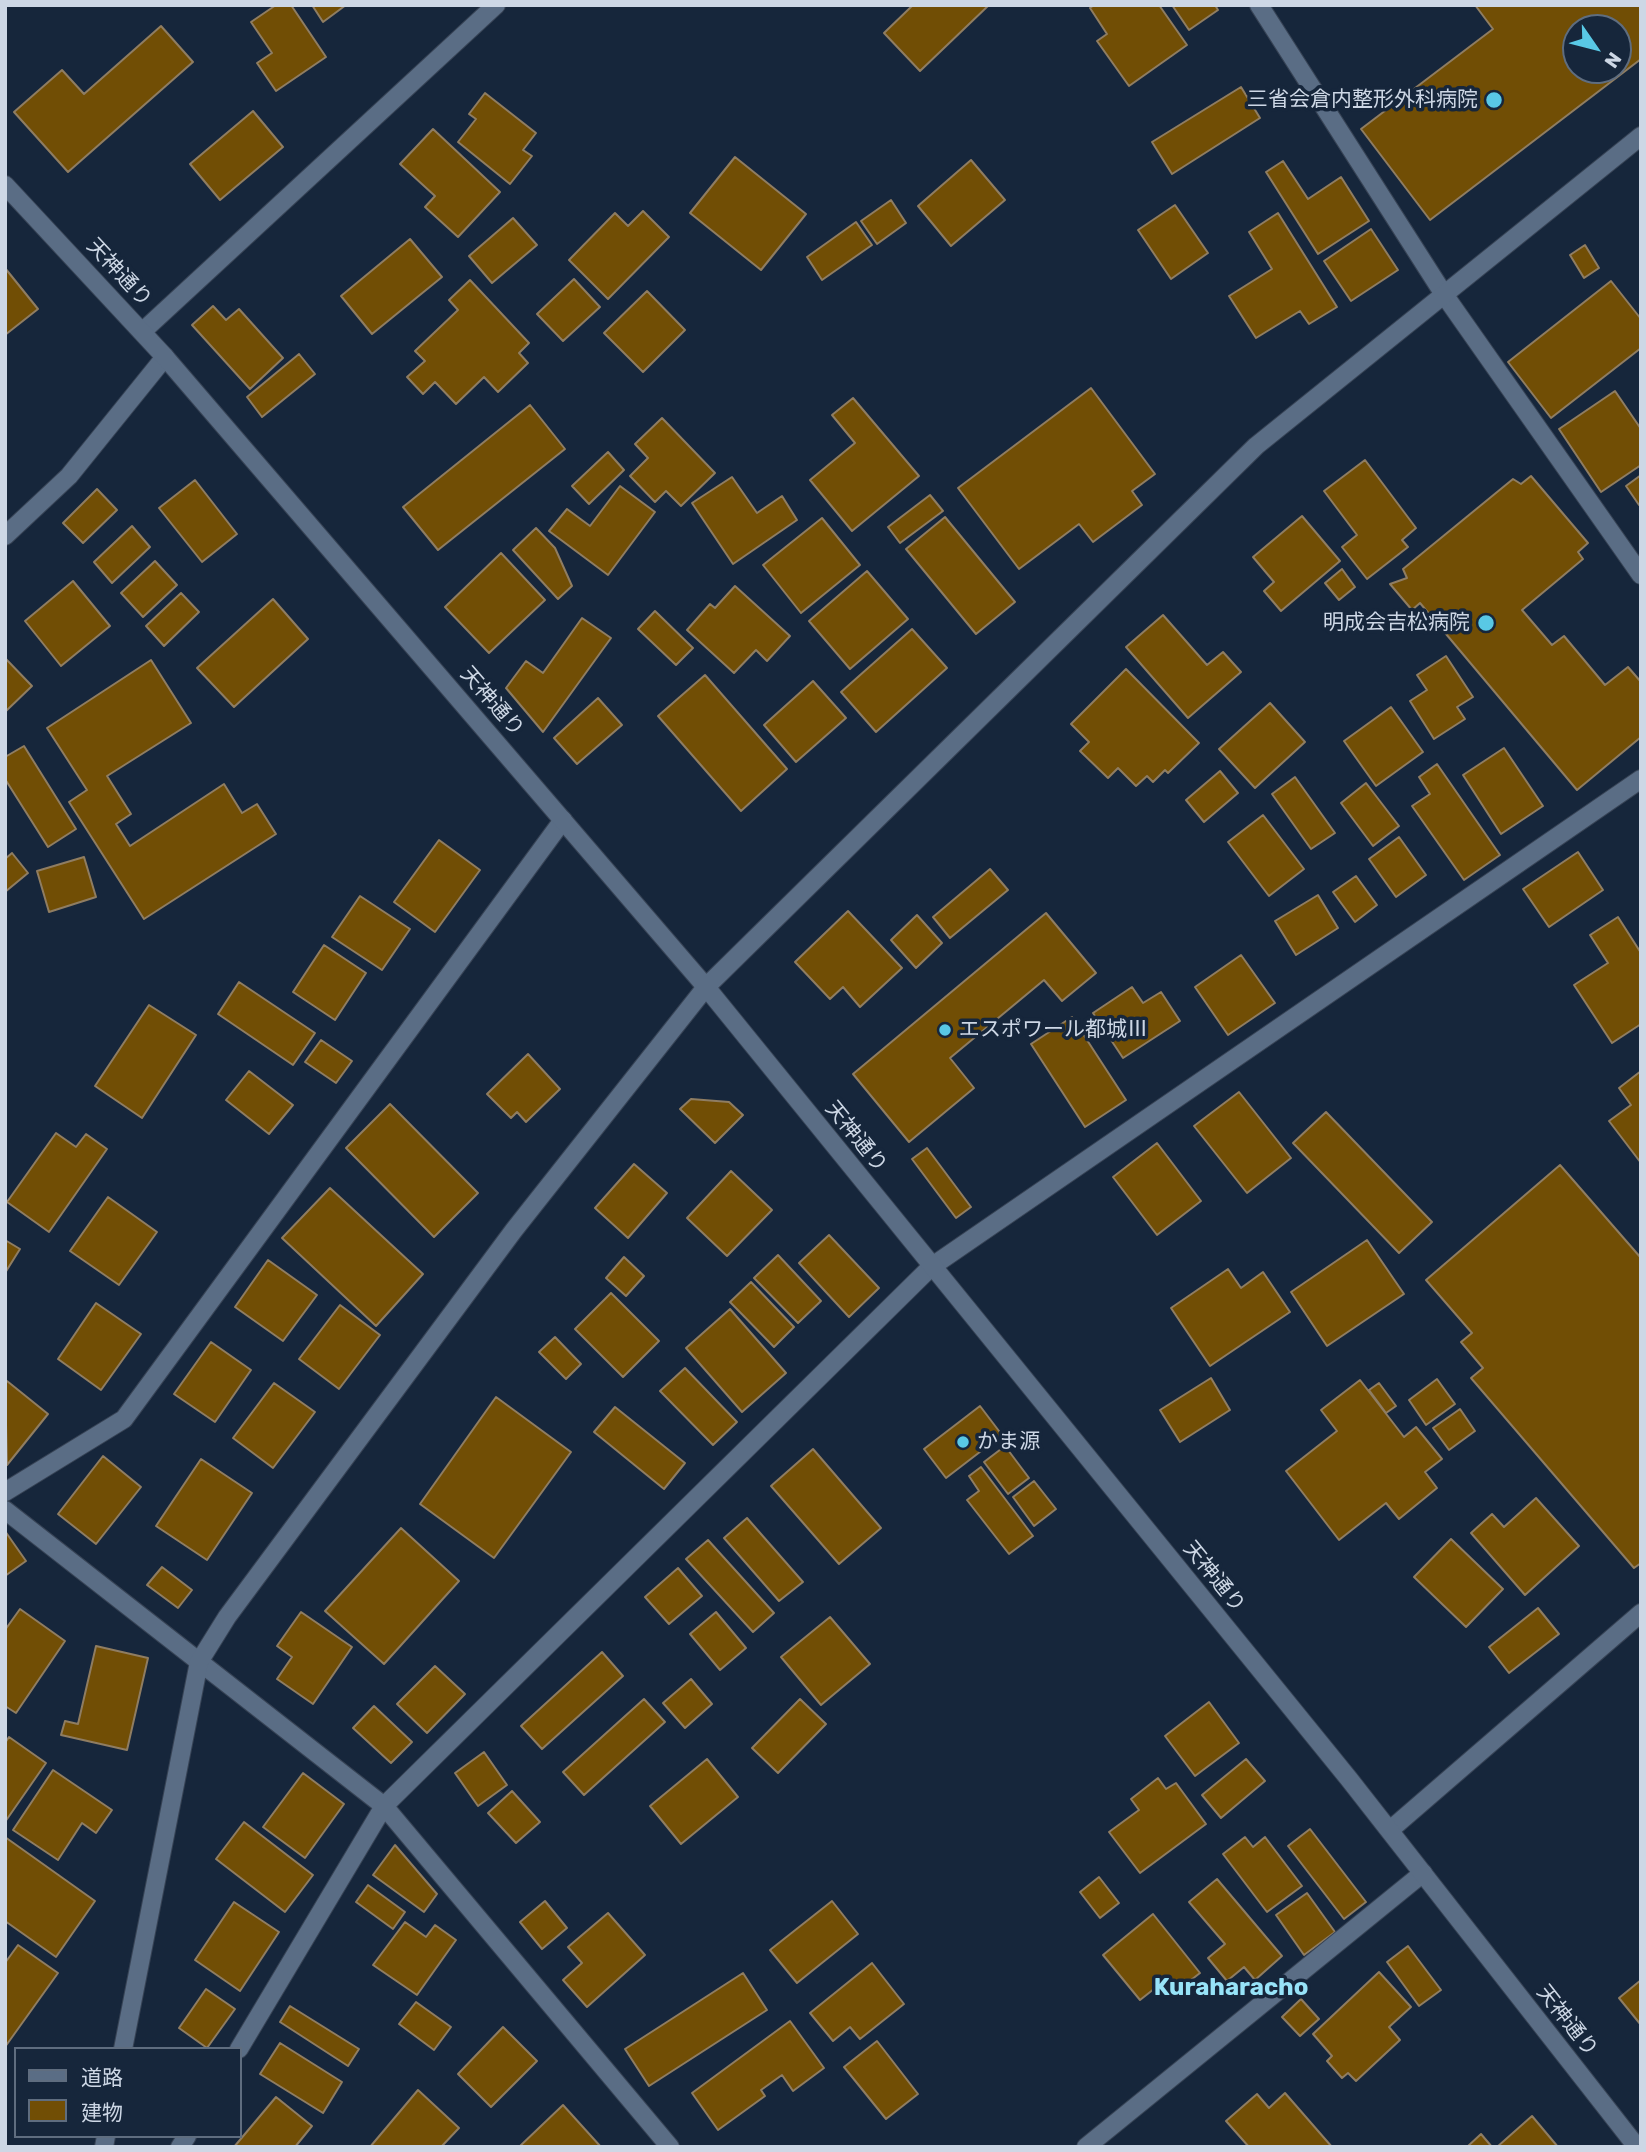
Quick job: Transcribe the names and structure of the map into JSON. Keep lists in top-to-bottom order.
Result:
{
  "streets": {
    "street": ["天神通り"]
  },
  "districts": ["Kuraharacho"],
  "places": [
    "三省会倉内整形外科病院",
    "明成会吉松病院",
    "エスポワール都城Ⅲ",
    "かま源"
  ],
  "legend": ["道路", "建物"],
  "north": "bottom right"
}
